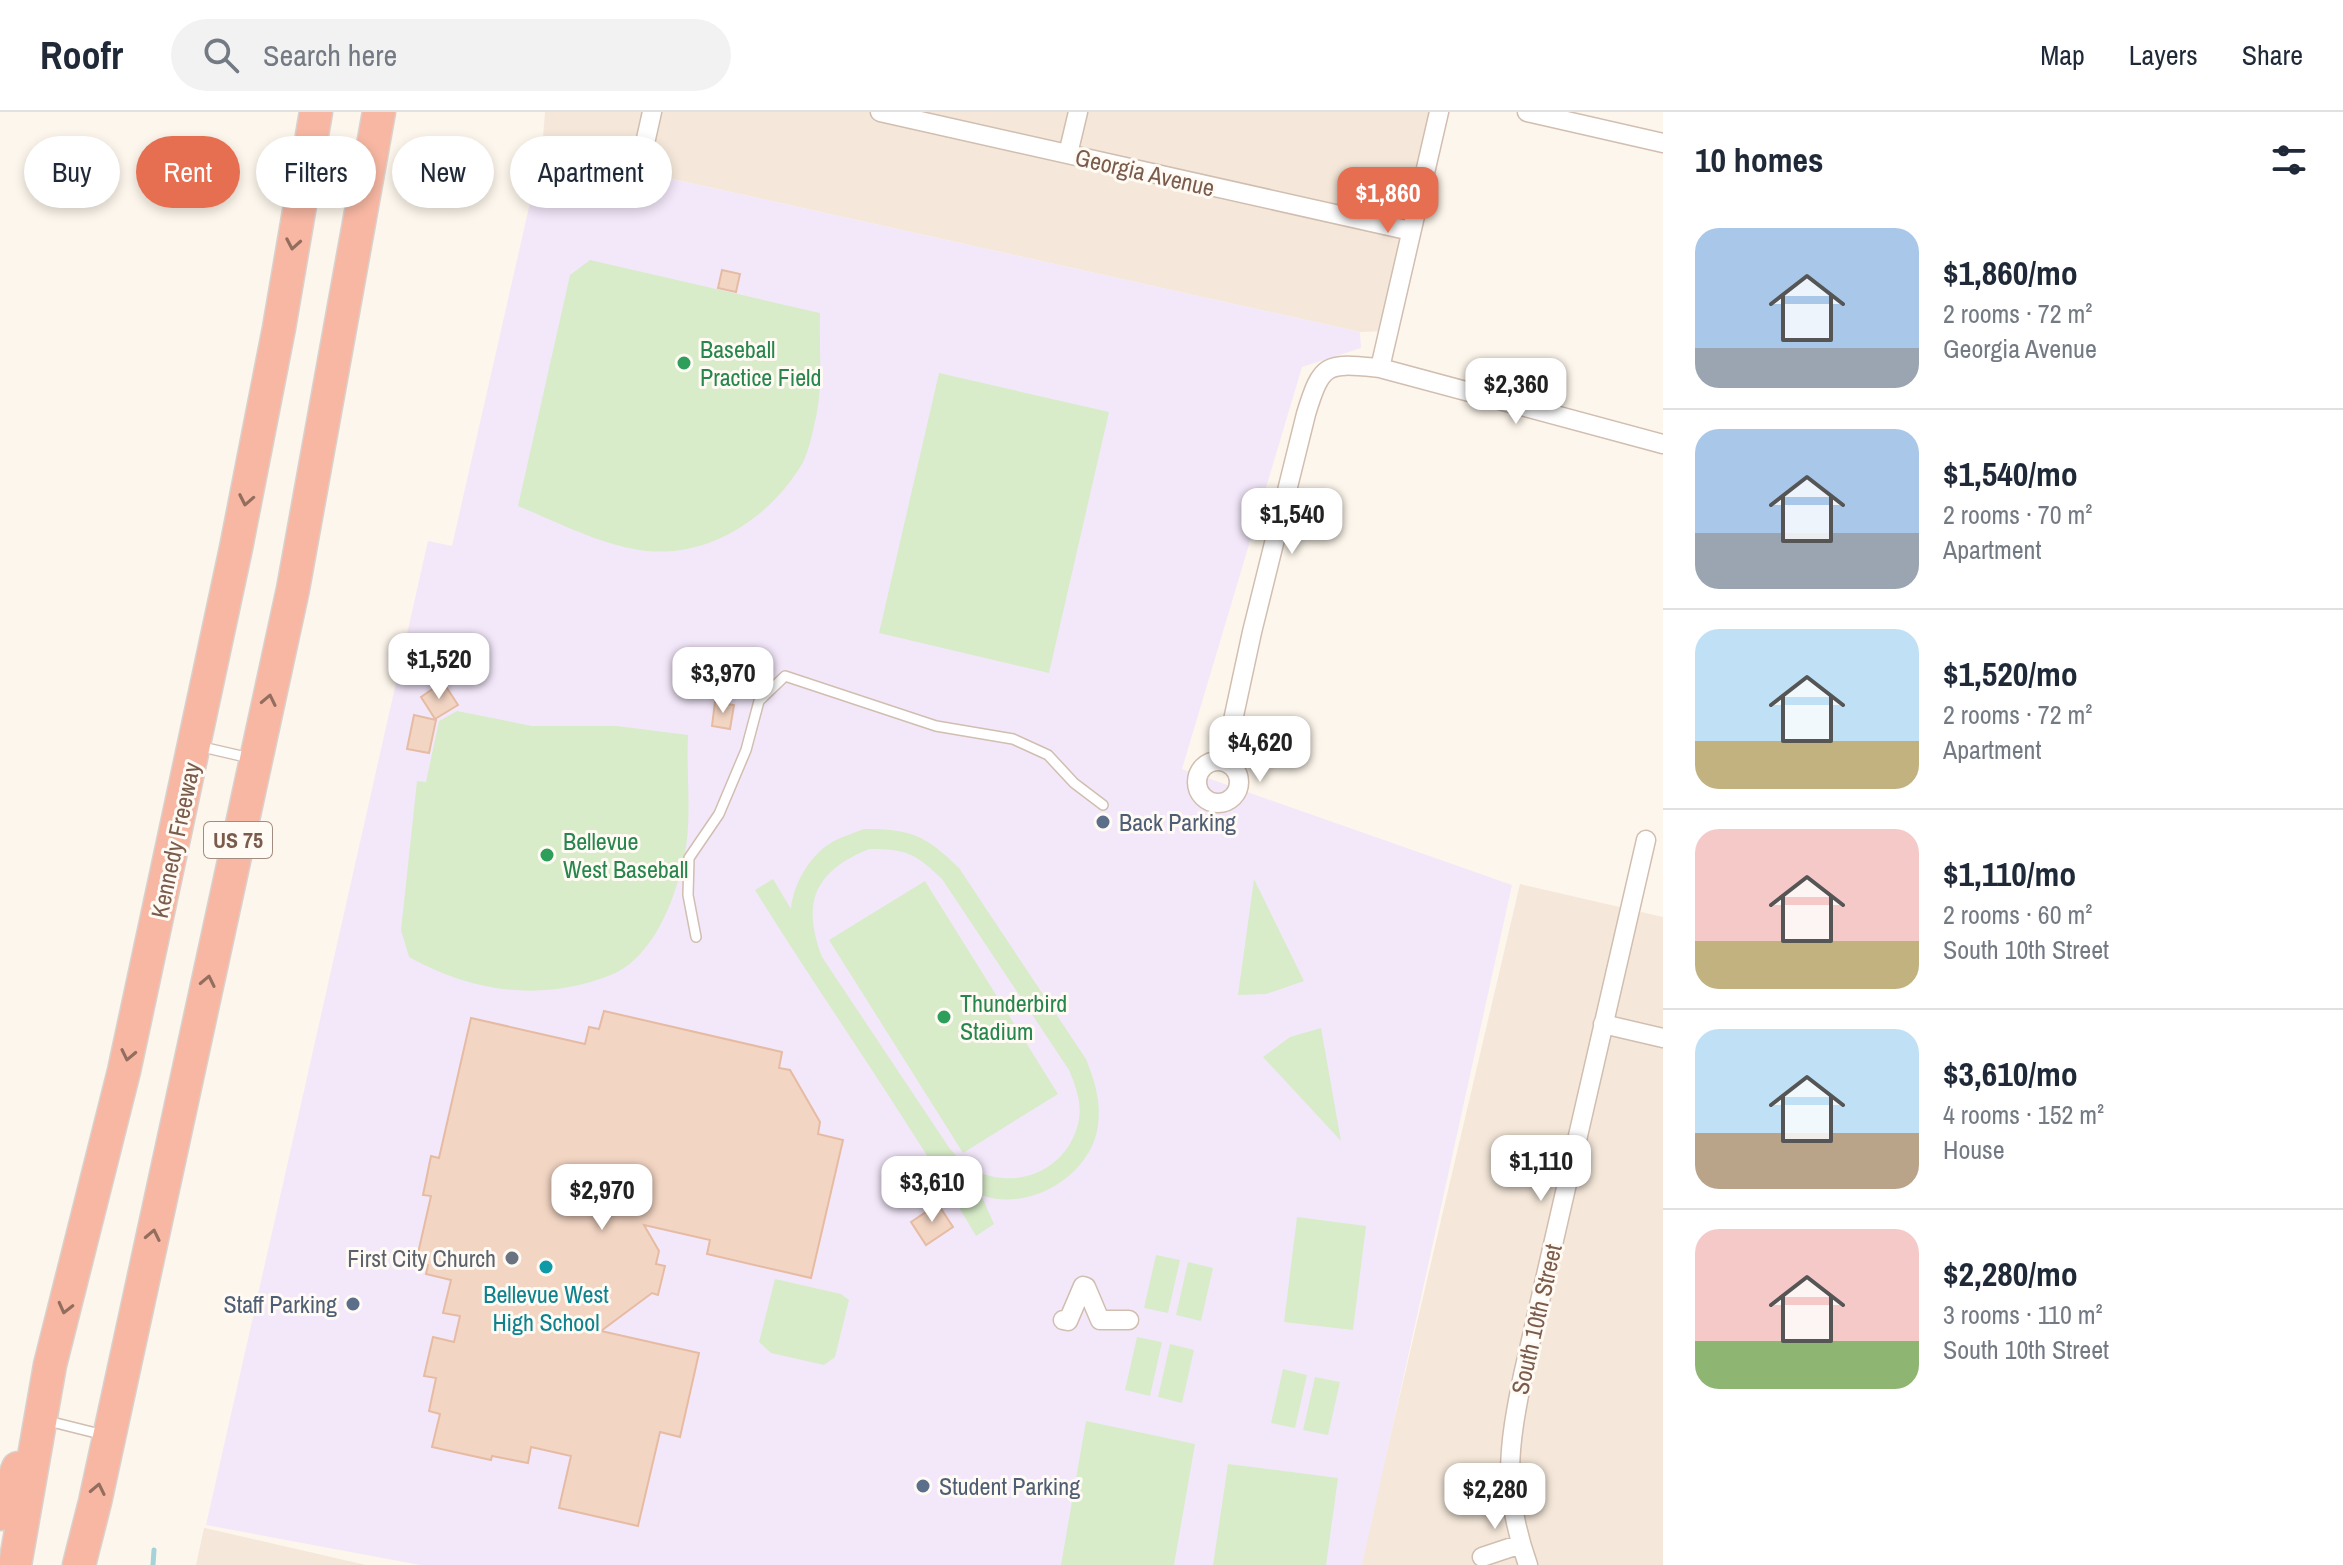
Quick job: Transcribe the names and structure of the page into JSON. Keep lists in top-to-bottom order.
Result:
{
  "streets": {
    "highway": ["Kennedy Freeway", "US 75"],
    "street": ["Georgia Avenue", "South 10th Street"]
  },
  "places": [
    "Baseball Practice Field",
    "Back Parking",
    "Bellevue West Baseball",
    "Thunderbird Stadium",
    "First City Church",
    "Bellevue West High School",
    "Staff Parking",
    "Student Parking"
  ],
  "page": {
    "header": "Roofr",
    "search": "Search here",
    "nav": ["Map", "Layers", "Share"],
    "heading": "10 homes",
    "chip": [
      "Buy",
      "Rent",
      "Filters",
      "New",
      "Apartment"
    ],
    "price": [
      "$1,860",
      "$2,360",
      "$1,540",
      "$1,520",
      "$3,970",
      "$4,620",
      "$1,110",
      "$3,610",
      "$2,970",
      "$2,280"
    ],
    "list": [
      {
        "name": "$1,860/mo",
        "note": "2 rooms · 72 m² · Georgia Avenue"
      },
      {
        "name": "$1,540/mo",
        "note": "2 rooms · 70 m² · Apartment"
      },
      {
        "name": "$1,520/mo",
        "note": "2 rooms · 72 m² · Apartment"
      },
      {
        "name": "$1,110/mo",
        "note": "2 rooms · 60 m² · South 10th Street"
      },
      {
        "name": "$3,610/mo",
        "note": "4 rooms · 152 m² · House"
      },
      {
        "name": "$2,280/mo",
        "note": "3 rooms · 110 m² · South 10th Street"
      }
    ]
  }
}
